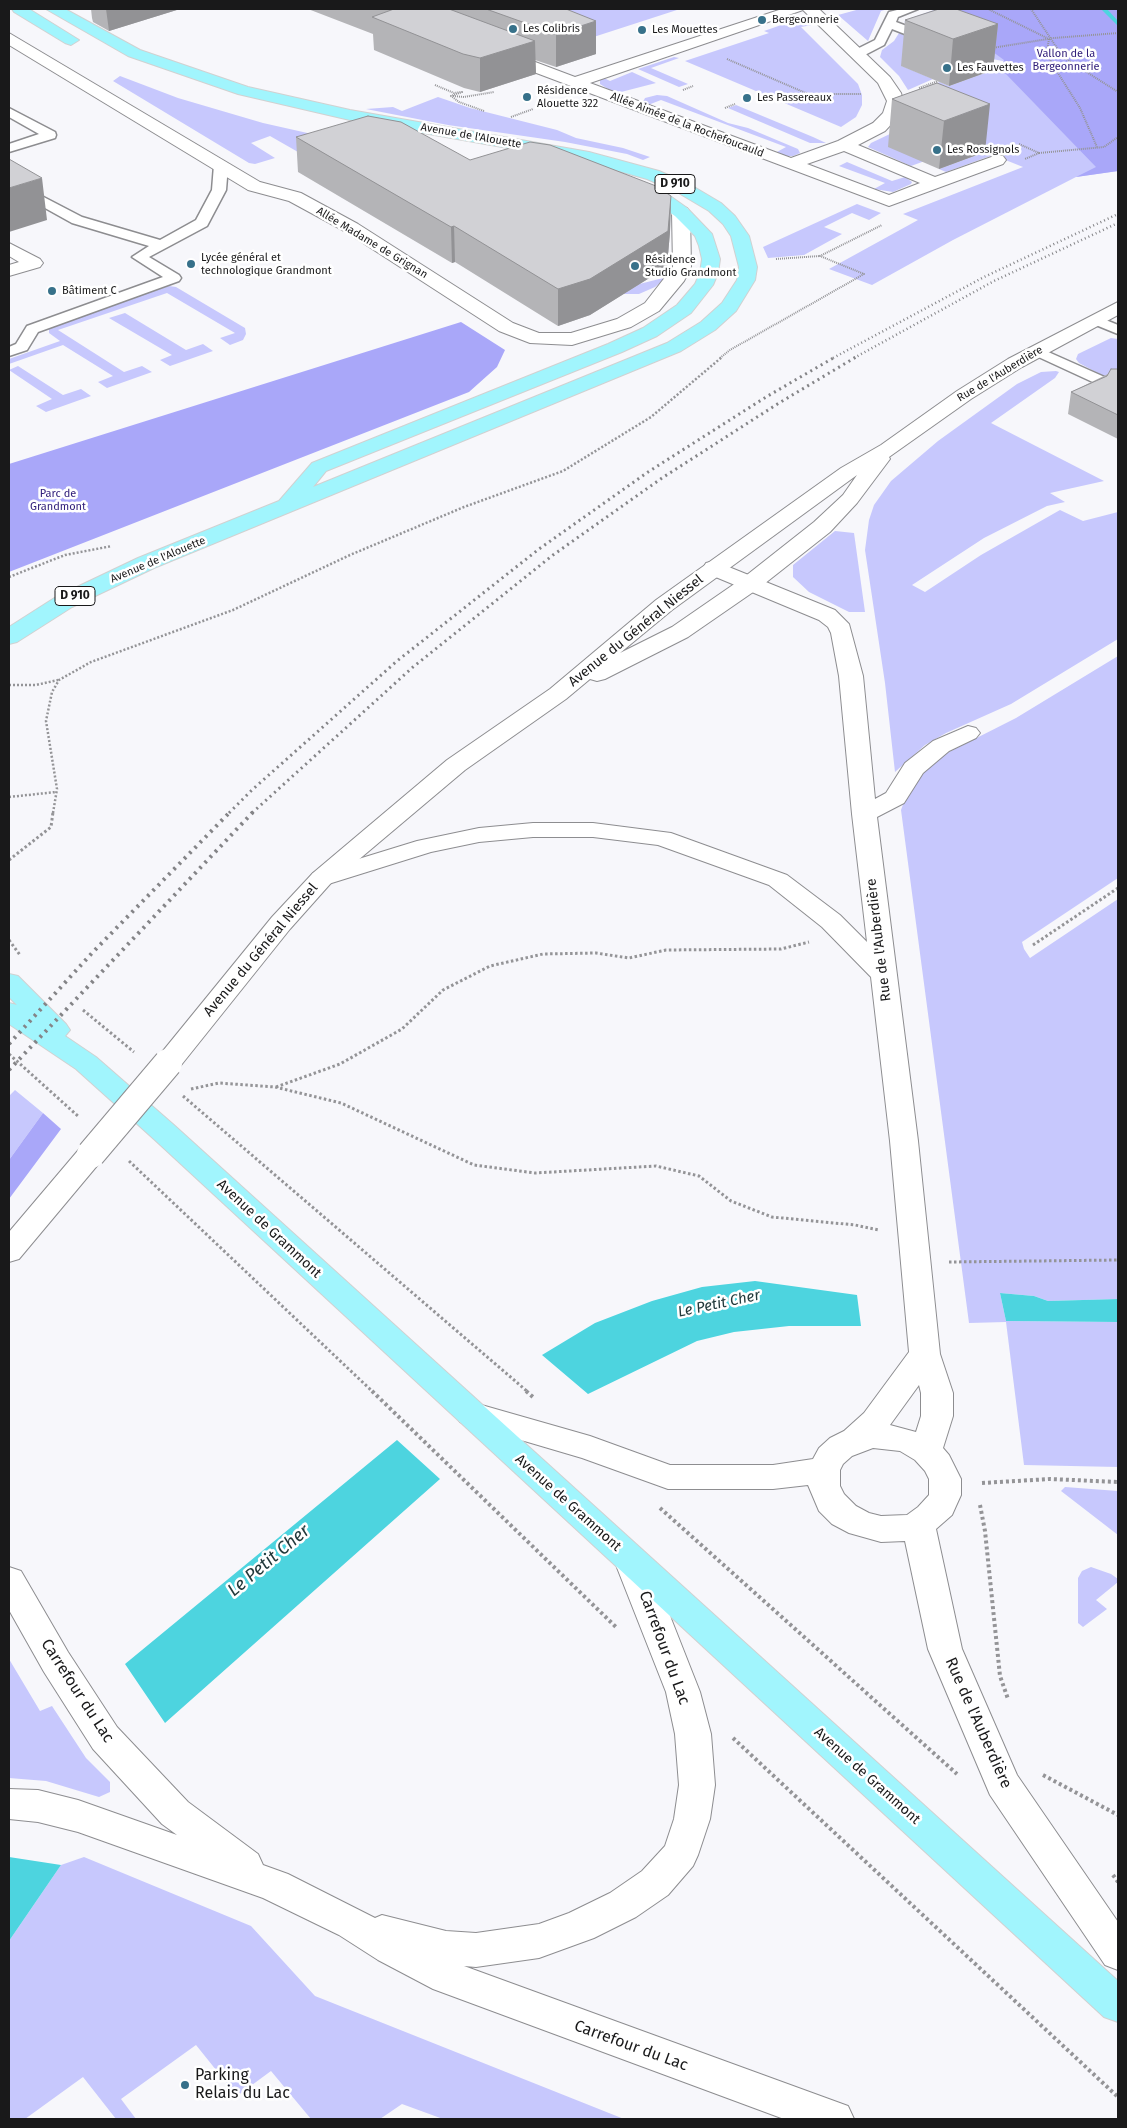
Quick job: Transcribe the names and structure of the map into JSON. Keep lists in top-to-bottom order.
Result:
{
  "streets": {
    "main road": ["Avenue de l'Alouette", "D 910", "Avenue de Grammont"],
    "street": [
      "Allée Aimée de la Rochefoucauld",
      "Allée Madame de Grignan",
      "Rue de l'Auberdière",
      "Avenue du Général Niessel",
      "Carrefour du Lac"
    ]
  },
  "crossings": [
    ["Avenue de l'Alouette", "Allée Madame de Grignan"],
    ["Rue de l'Auberdière", "Avenue du Général Niessel"],
    ["Avenue de Grammont", "Carrefour du Lac"]
  ],
  "water": ["Le Petit Cher"],
  "parks": ["Vallon de la Bergeonnerie", "Parc de Grandmont"],
  "places": [
    "Bergeonnerie",
    "Les Colibris",
    "Les Mouettes",
    "Les Fauvettes",
    "Résidence Alouette 322",
    "Les Passereaux",
    "Les Rossignols",
    "Lycée général et technologique Grandmont",
    "Résidence Studio Grandmont",
    "Bâtiment C",
    "Parking Relais du Lac"
  ]
}
